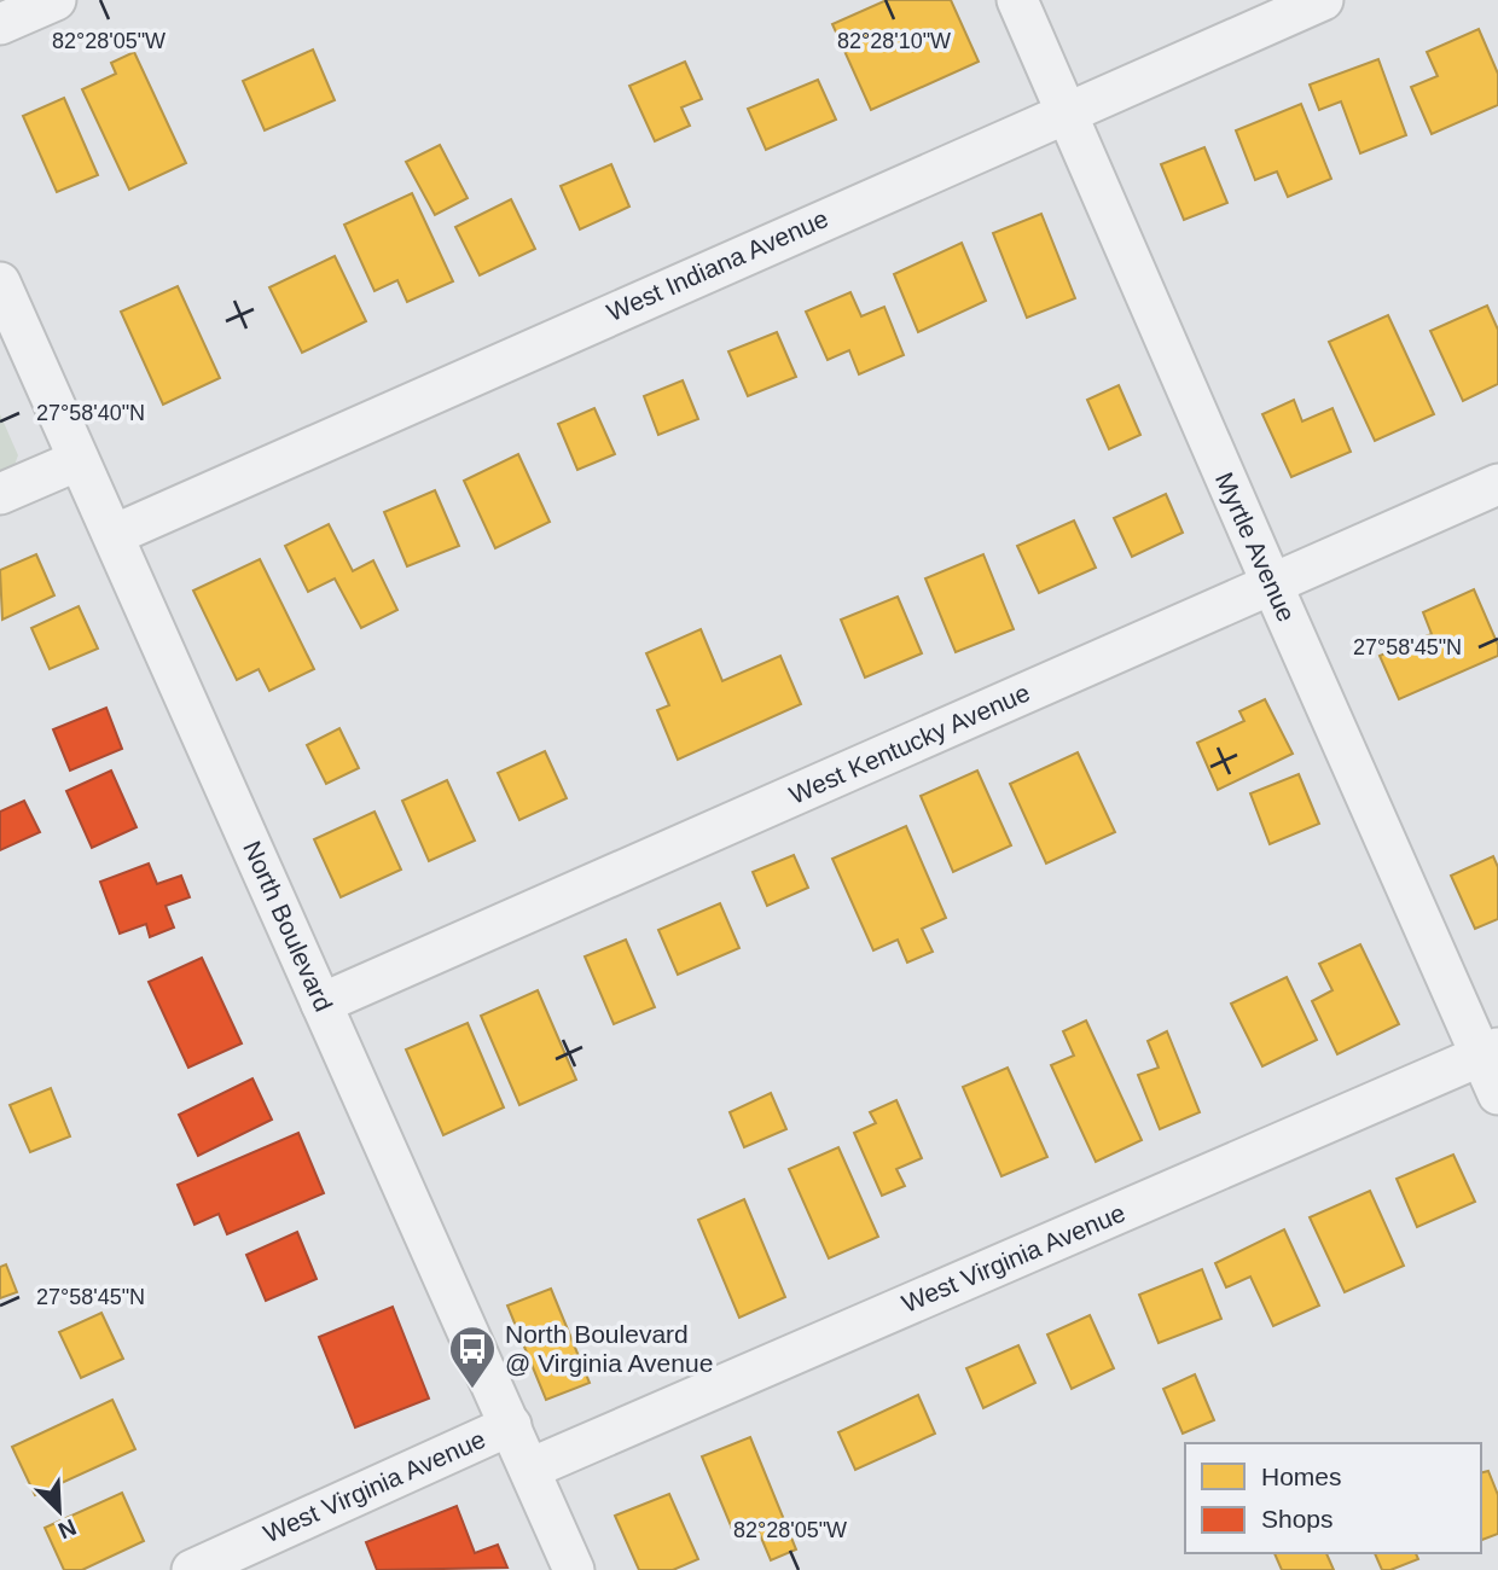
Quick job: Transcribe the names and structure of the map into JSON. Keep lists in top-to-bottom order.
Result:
{
  "streets": {
    "street": [
      "West Indiana Avenue",
      "Myrtle Avenue",
      "West Kentucky Avenue",
      "North Boulevard",
      "West Virginia Avenue"
    ]
  },
  "crossings": [
    ["West Indiana Avenue", "Myrtle Avenue"],
    ["West Indiana Avenue", "North Boulevard"],
    ["Myrtle Avenue", "West Kentucky Avenue"],
    ["Myrtle Avenue", "West Virginia Avenue"],
    ["West Kentucky Avenue", "North Boulevard"],
    ["North Boulevard", "West Virginia Avenue"]
  ],
  "places": {
    "bus stop": ["North Boulevard @ Virginia Avenue"]
  },
  "legend": ["Homes", "Shops"],
  "north": "bottom right",
  "coordinates": [
    "82°28'05\"W",
    "82°28'10\"W",
    "27°58'40\"N",
    "27°58'45\"N"
  ]
}
